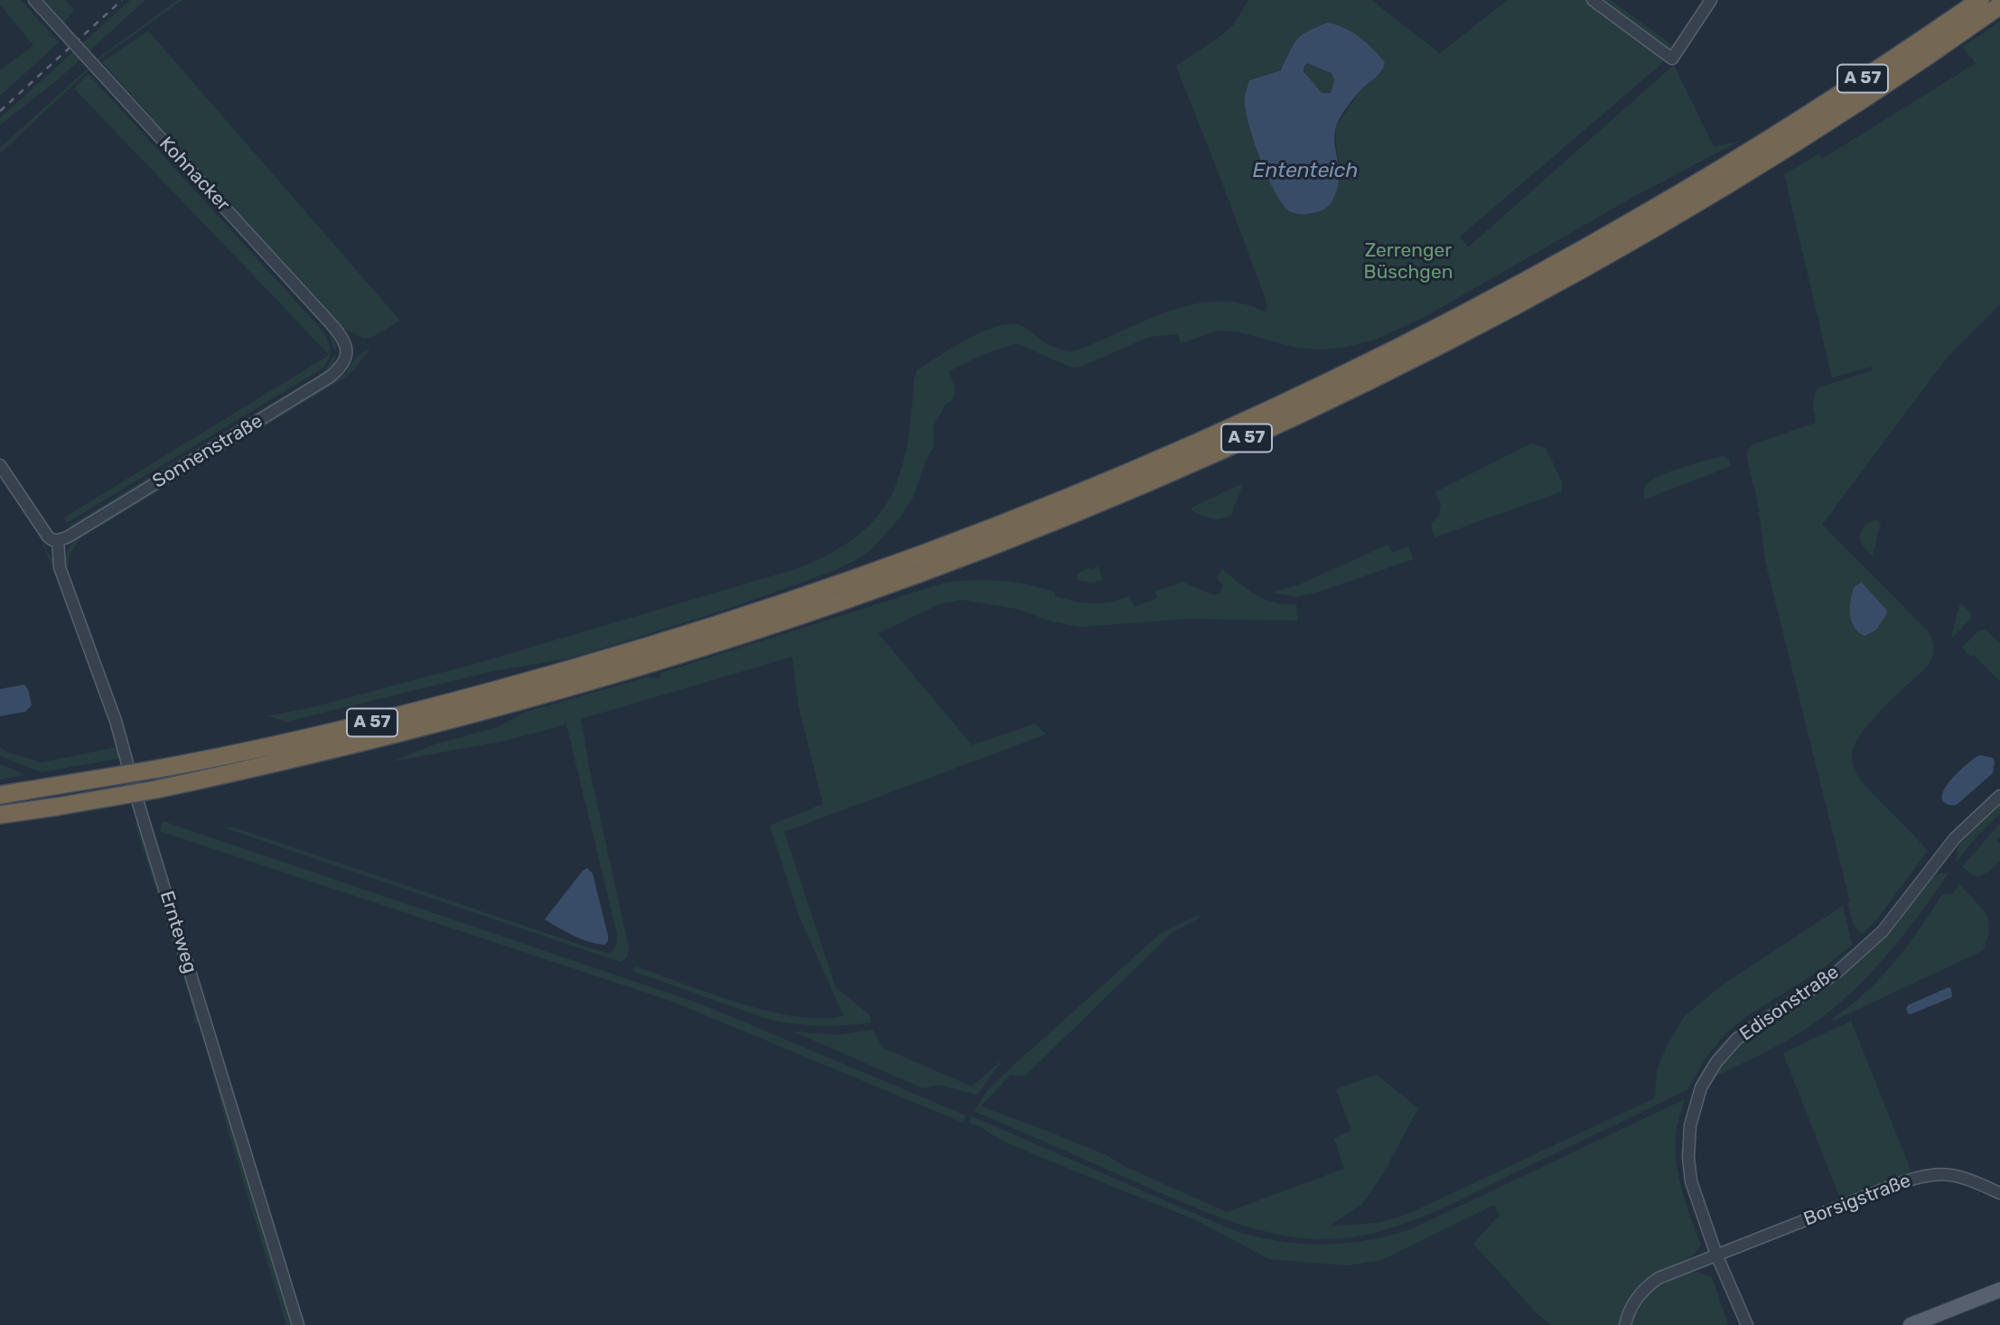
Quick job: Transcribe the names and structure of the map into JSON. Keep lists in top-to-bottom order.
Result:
{
  "streets": {
    "highway": ["A 57"],
    "street": [
      "Kohnacker",
      "Sonnenstraße",
      "Ernteweg",
      "Edisonstraße",
      "Borsigstraße"
    ]
  },
  "crossings": [
    ["Kohnacker", "Sonnenstraße"],
    ["Sonnenstraße", "Ernteweg"],
    ["Edisonstraße", "Borsigstraße"]
  ],
  "water": ["Ententeich"],
  "parks": ["Zerrenger Büschgen"]
}
